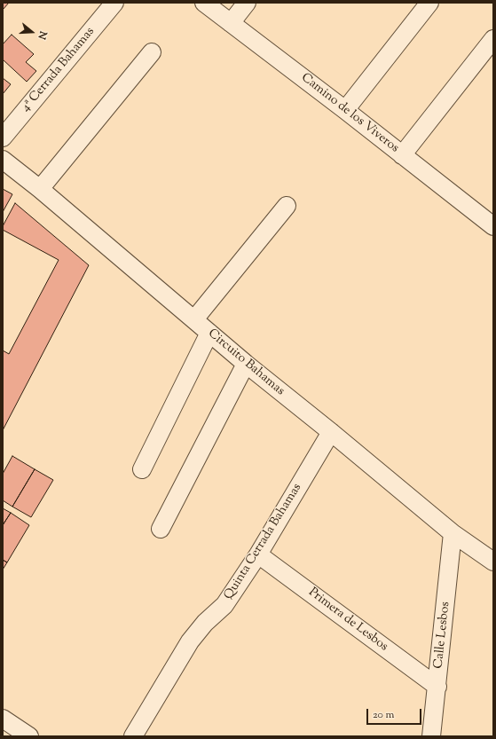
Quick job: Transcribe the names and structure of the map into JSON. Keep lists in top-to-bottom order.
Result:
{
  "streets": {
    "street": [
      "4ª Cerrada Bahamas",
      "Camino de los Viveros",
      "Circuito Bahamas",
      "Quinta Cerrada Bahamas",
      "Primera de Lesbos",
      "Calle Lesbos"
    ]
  },
  "crossings": [
    ["Circuito Bahamas", "Quinta Cerrada Bahamas"],
    ["Circuito Bahamas", "Calle Lesbos"],
    ["Quinta Cerrada Bahamas", "Primera de Lesbos"],
    ["Primera de Lesbos", "Calle Lesbos"]
  ],
  "scale_bar": "20 m",
  "north": "right"
}
